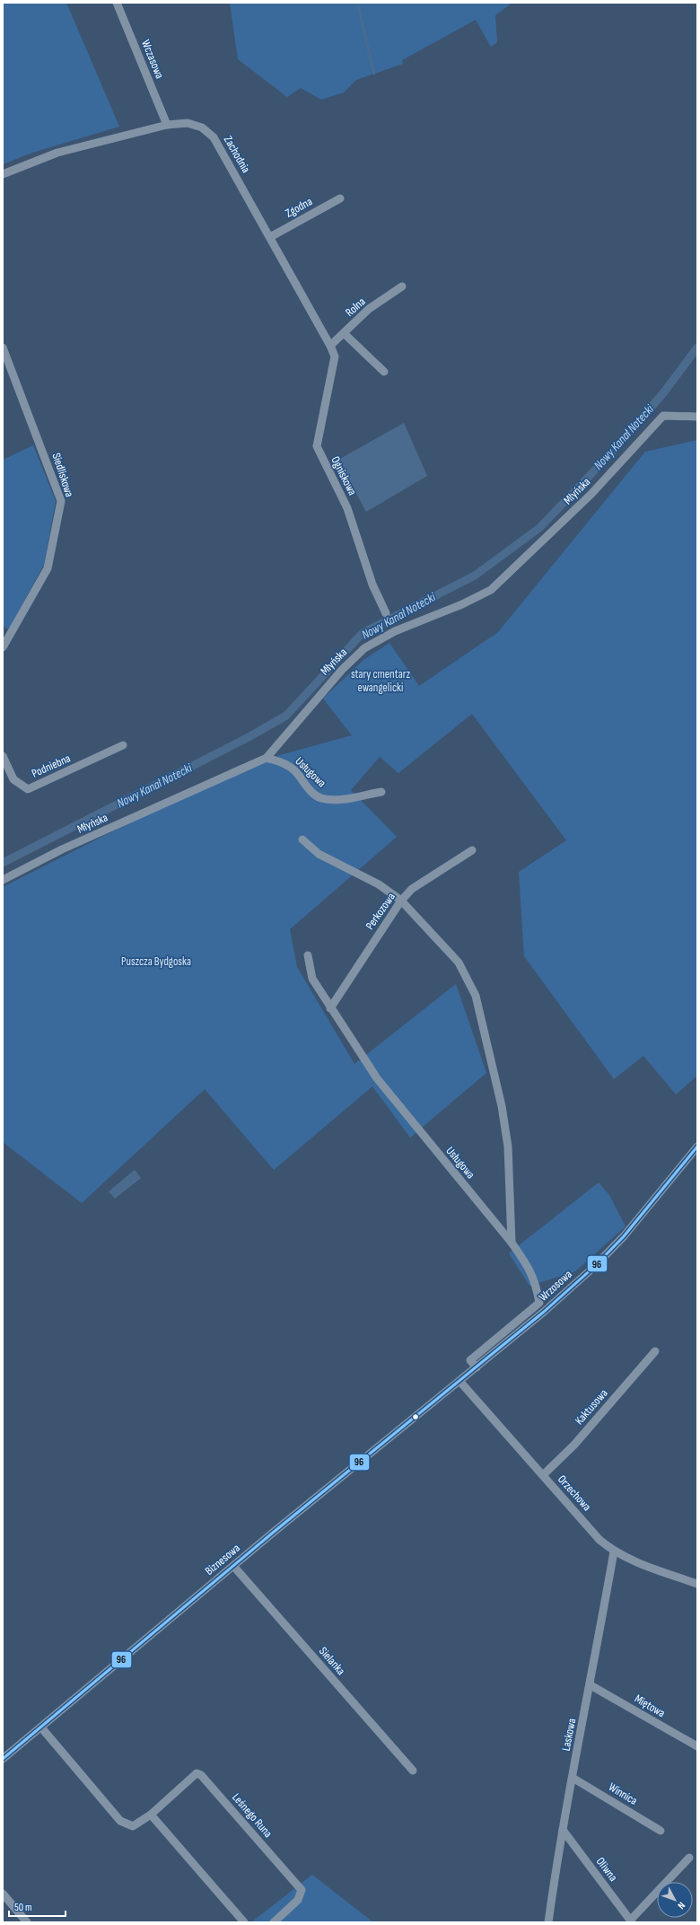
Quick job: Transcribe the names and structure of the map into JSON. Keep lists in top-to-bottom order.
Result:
{
  "streets": {
    "street": [
      "Wczasowa",
      "Zachodnia",
      "Zgodna",
      "Rolna",
      "Siedliskowa",
      "Ogniskowa",
      "Młyńska",
      "Podniebna",
      "Usługowa",
      "Perkozowa",
      "Wrzosowa",
      "Kaktusowa",
      "Orzechowa",
      "Biznesowa",
      "Sielanka",
      "Miętowa",
      "Laskowa",
      "Winnica",
      "Leśnego Runa",
      "Oliwna"
    ]
  },
  "crossings": [
    ["Wczasowa", "Zachodnia"],
    ["Zachodnia", "Zgodna"],
    ["Zachodnia", "Rolna"],
    ["Zachodnia", "Ogniskowa"],
    ["Rolna", "Ogniskowa"],
    ["Młyńska", "Usługowa"],
    ["Usługowa", "Perkozowa"],
    ["Usługowa", "Wrzosowa"],
    ["Wrzosowa", "Orzechowa"],
    ["Wrzosowa", "Biznesowa"],
    ["Kaktusowa", "Orzechowa"],
    ["Orzechowa", "Biznesowa"],
    ["Orzechowa", "Laskowa"],
    ["Biznesowa", "Sielanka"],
    ["Biznesowa", "Leśnego Runa"],
    ["Miętowa", "Laskowa"],
    ["Laskowa", "Winnica"],
    ["Laskowa", "Oliwna"]
  ],
  "water": ["Nowy Kanał Notecki"],
  "parks": ["stary cmentarz ewangelicki", "Puszcza Bydgoska"],
  "lines": ["transit line 96"],
  "scale_bar": "50 m",
  "north": "bottom right"
}
